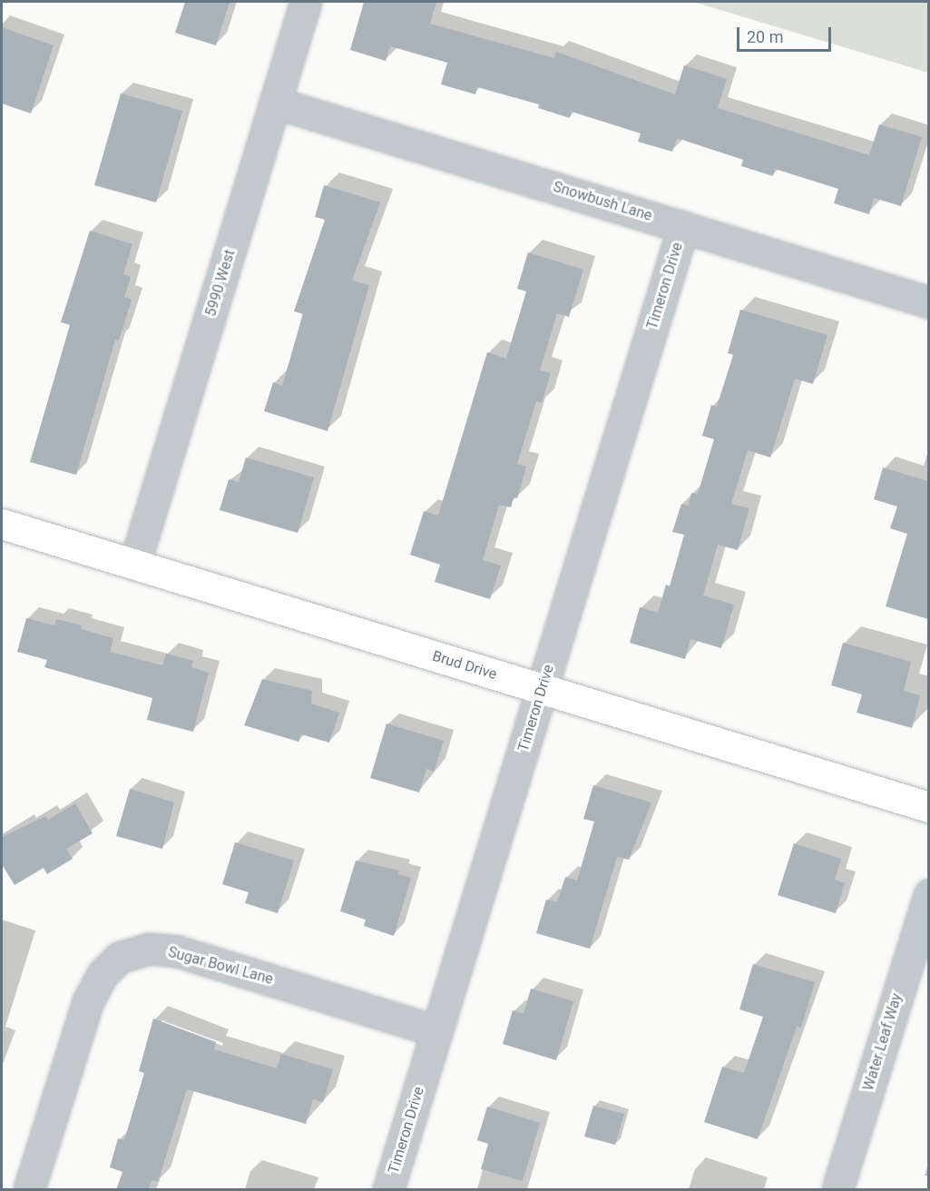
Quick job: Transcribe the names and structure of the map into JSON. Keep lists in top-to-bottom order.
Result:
{
  "streets": {
    "main road": ["Brud Drive"],
    "street": [
      "Snowbush Lane",
      "5990 West",
      "Timeron Drive",
      "Sugar Bowl Lane",
      "Water Leaf Way"
    ]
  },
  "crossings": [
    ["Snowbush Lane", "5990 West"],
    ["Snowbush Lane", "Timeron Drive"],
    ["5990 West", "Brud Drive"],
    ["Timeron Drive", "Brud Drive"],
    ["Timeron Drive", "Sugar Bowl Lane"]
  ],
  "scale_bar": "20 m"
}
